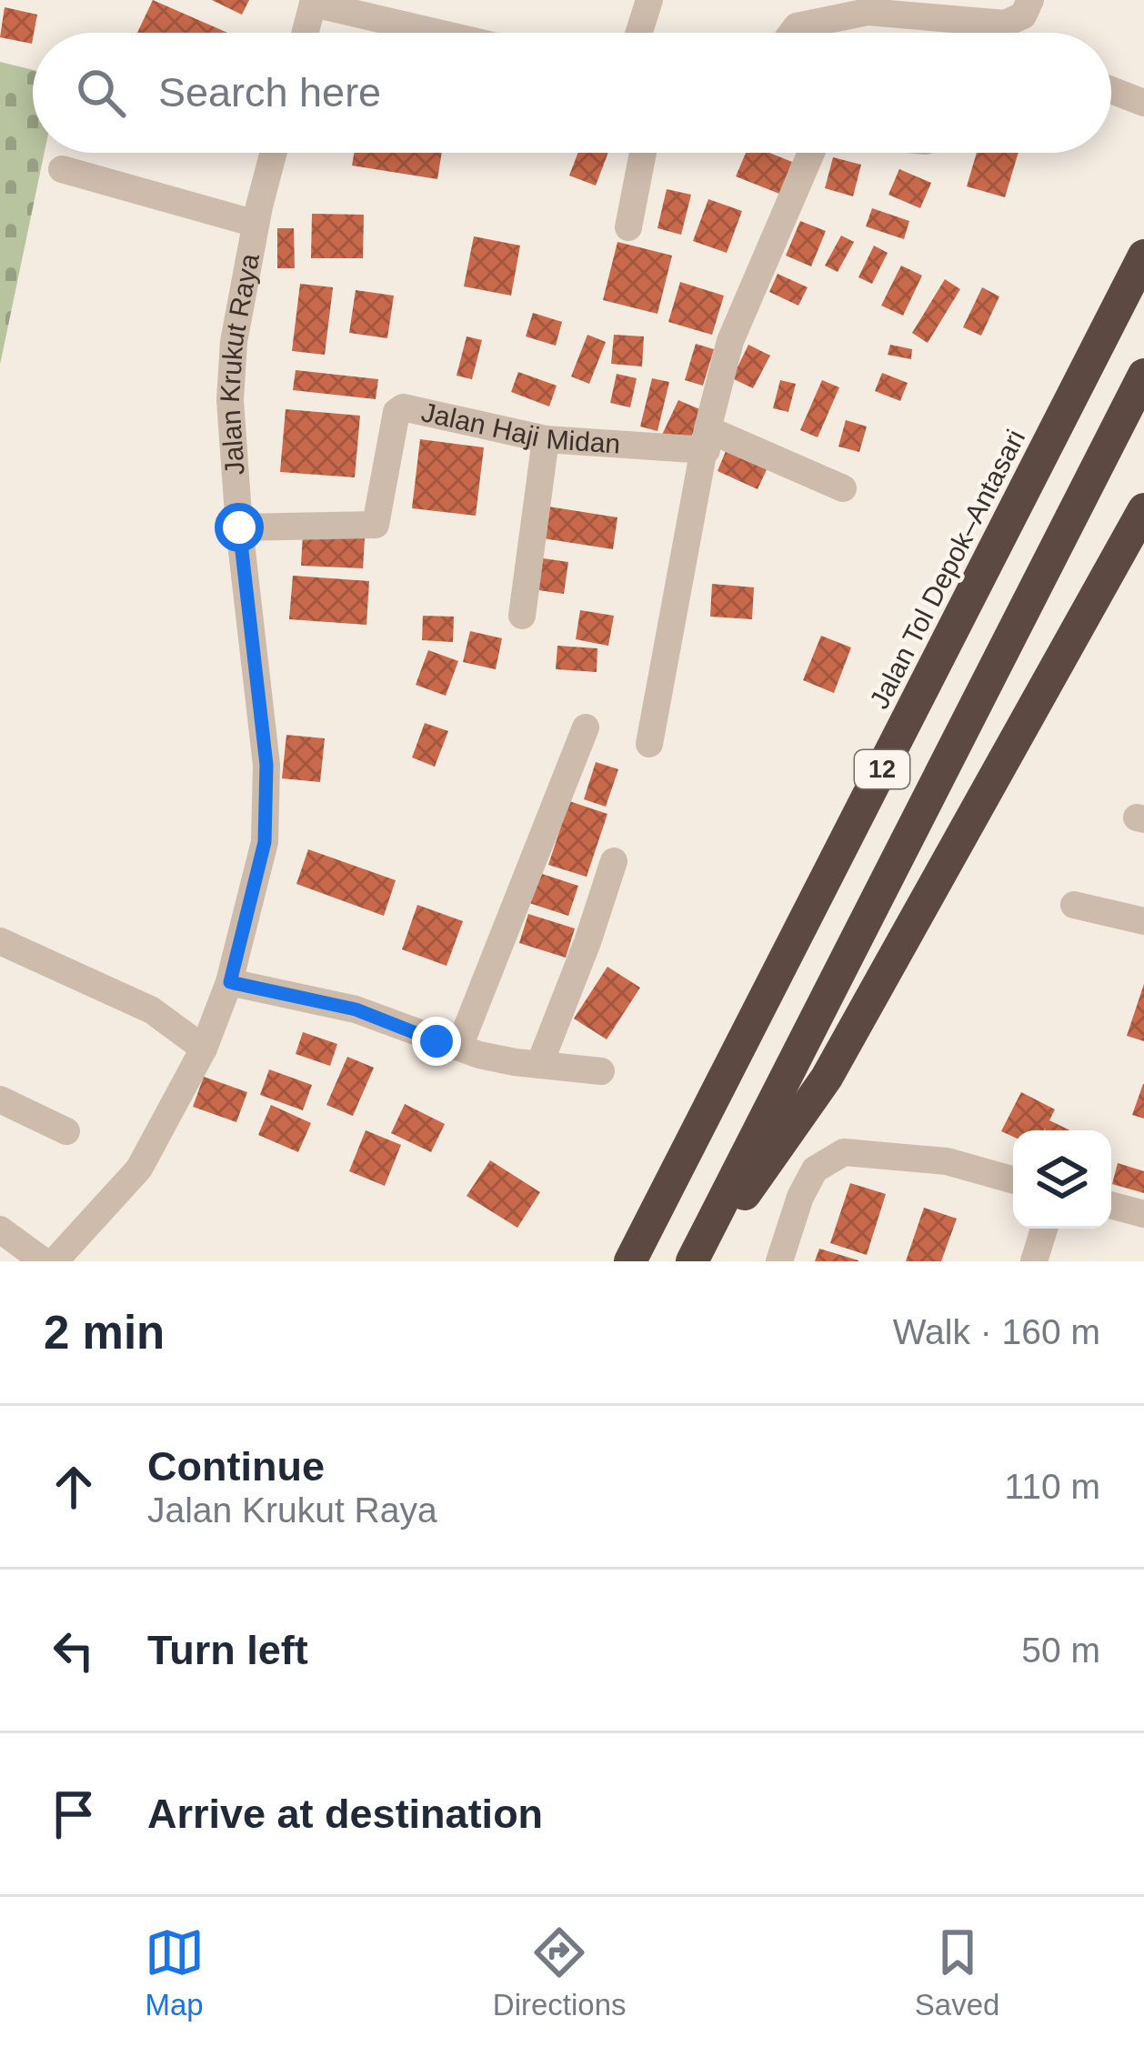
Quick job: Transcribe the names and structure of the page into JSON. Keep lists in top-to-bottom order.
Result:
{
  "streets": {
    "highway": ["Jalan Tol Depok–Antasari", "12"],
    "street": ["Jalan Krukut Raya", "Jalan Haji Midan"]
  },
  "crossings": [
    ["Jalan Krukut Raya", "Jalan Haji Midan"]
  ],
  "page": {
    "search": "Search here",
    "heading": ["2 min", "Walk · 160 m"],
    "list": [
      ["Continue", "Jalan Krukut Raya", "110 m"],
      ["Turn left", "50 m"],
      "Arrive at destination"
    ],
    "nav": ["Map", "Directions", "Saved"]
  }
}
